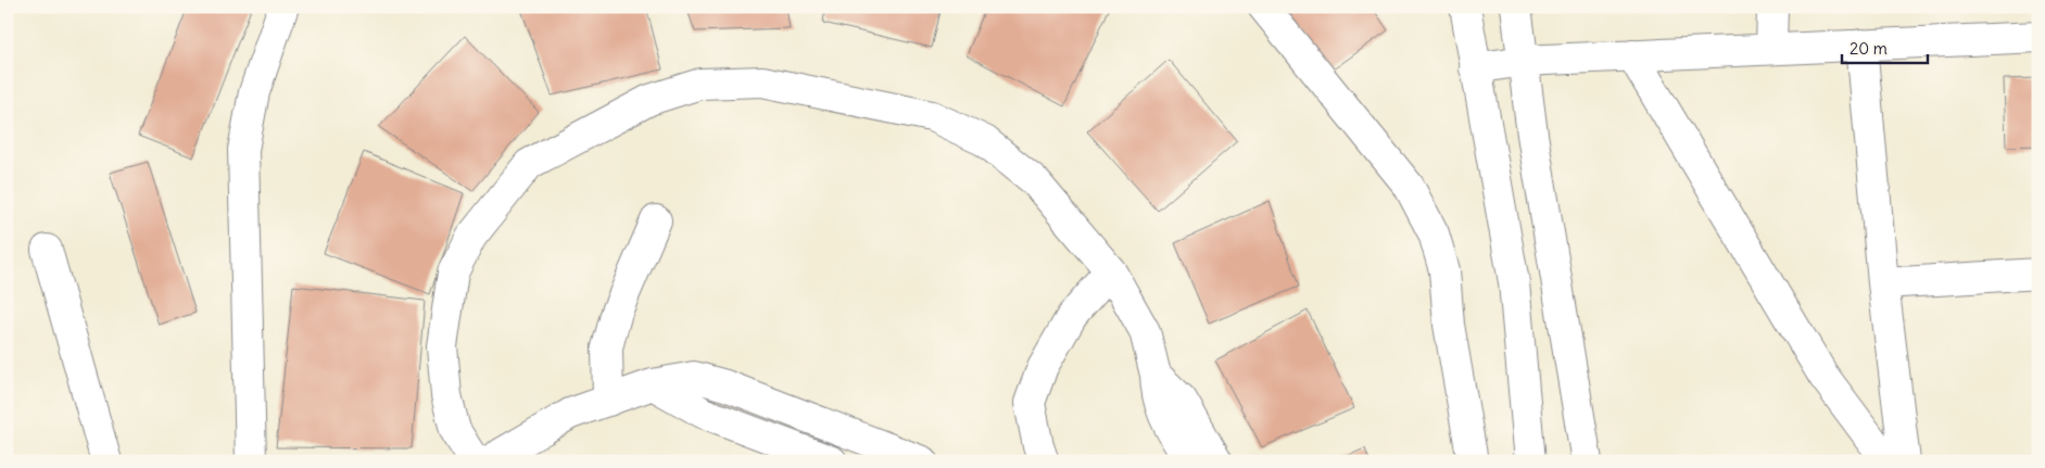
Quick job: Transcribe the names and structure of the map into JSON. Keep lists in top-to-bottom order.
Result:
{
  "scale_bar": "20 m"
}
